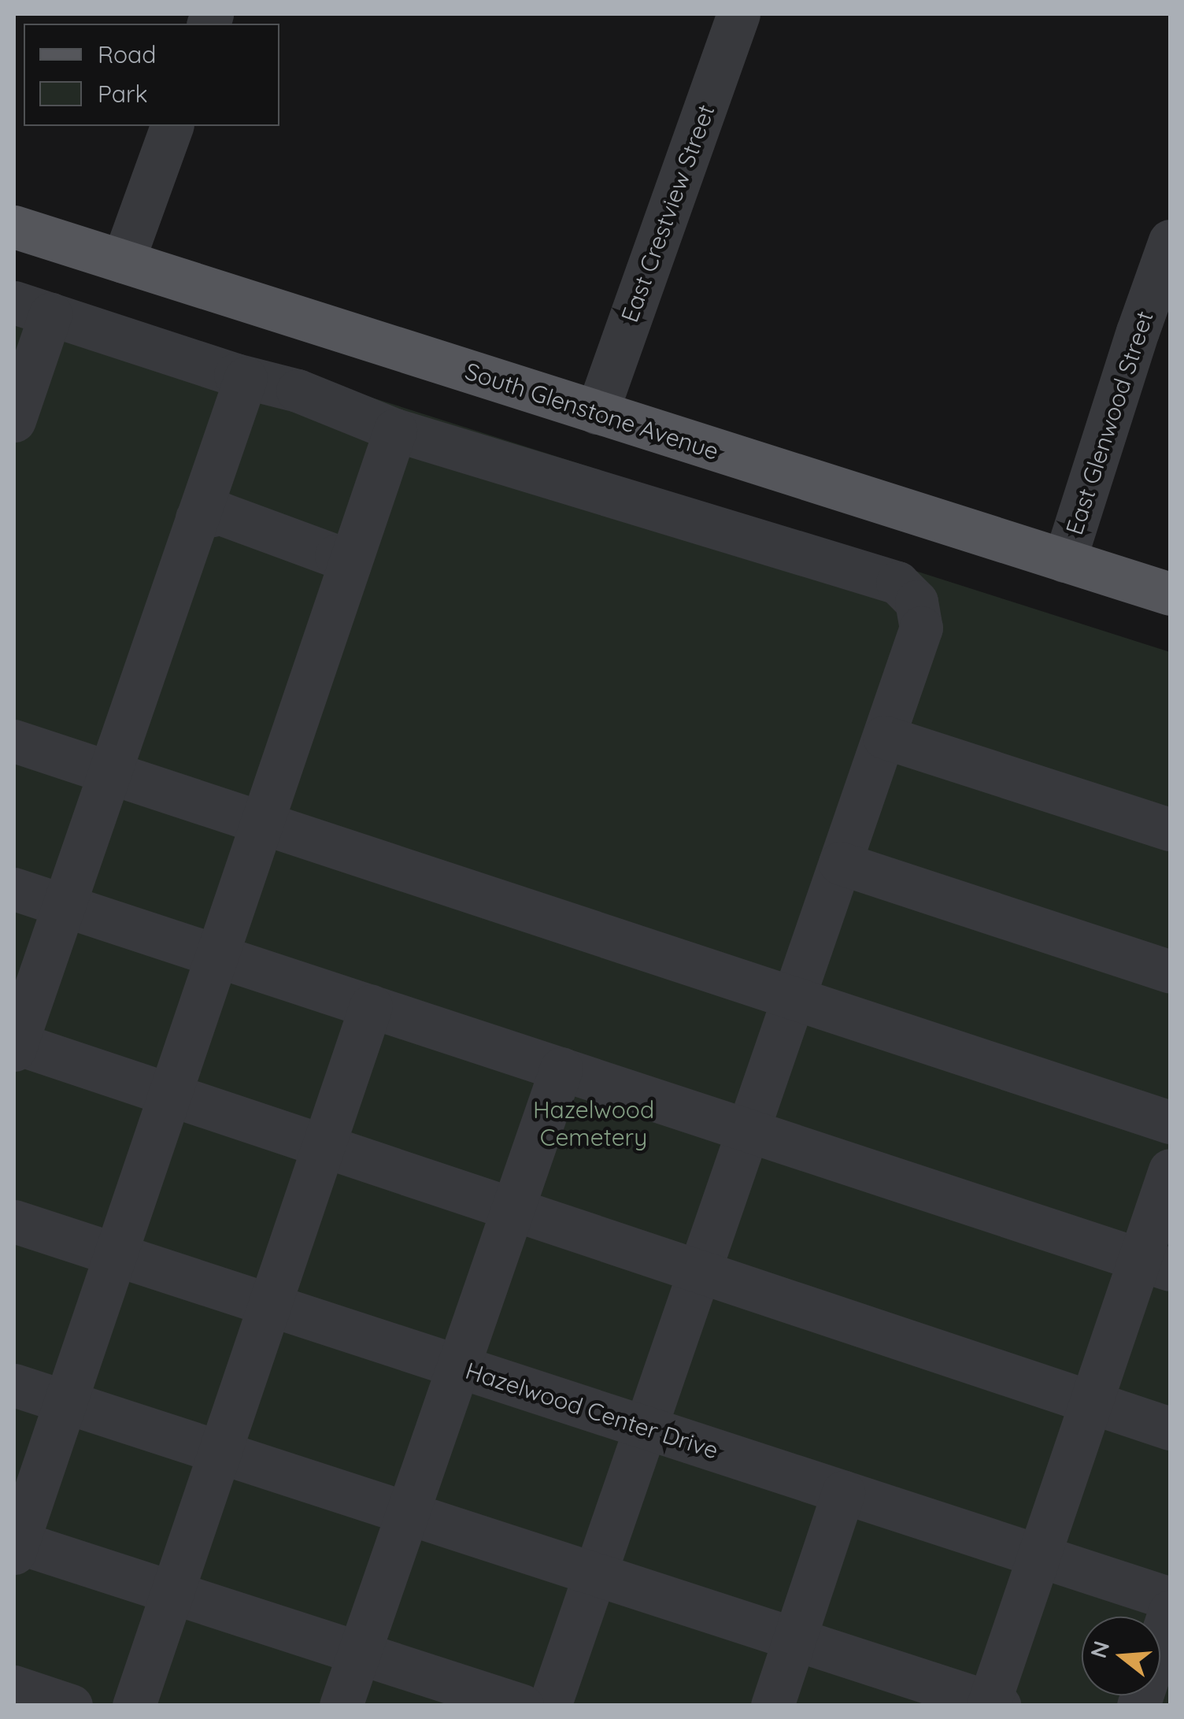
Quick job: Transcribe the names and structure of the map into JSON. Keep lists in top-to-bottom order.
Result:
{
  "streets": {
    "main road": ["South Glenstone Avenue"],
    "street": ["East Crestview Street", "East Glenwood Street", "Hazelwood Center Drive"]
  },
  "crossings": [
    ["East Crestview Street", "South Glenstone Avenue"],
    ["South Glenstone Avenue", "East Glenwood Street"]
  ],
  "parks": ["Hazelwood Cemetery"],
  "legend": ["Road", "Park"],
  "north": "left"
}
